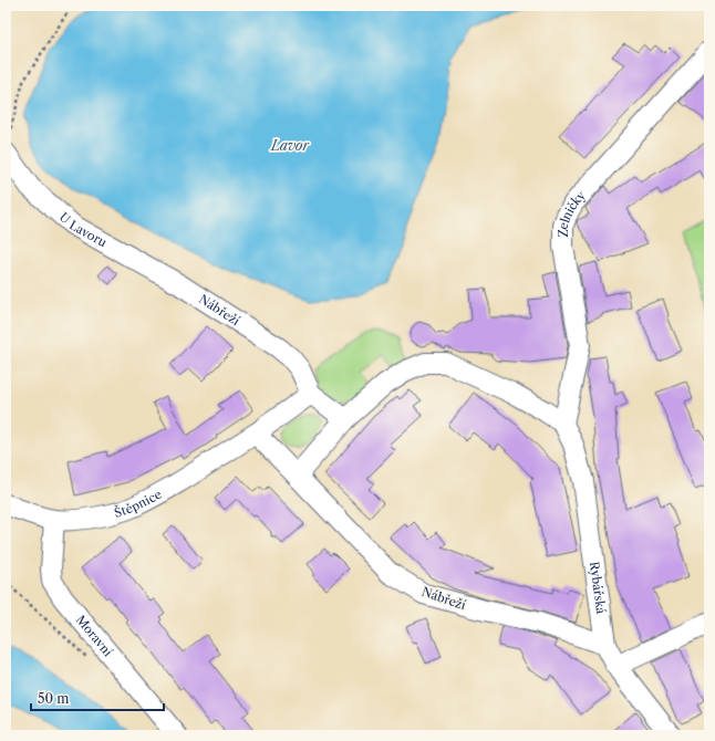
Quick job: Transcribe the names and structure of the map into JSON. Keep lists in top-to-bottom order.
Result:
{
  "streets": {
    "street": [
      "Zelničky",
      "U Lavoru",
      "Nábřeží",
      "Štěpnice",
      "Rybářská",
      "Moravní"
    ]
  },
  "crossings": [
    ["Zelničky", "Rybářská"],
    ["U Lavoru", "Nábřeží"],
    ["Nábřeží", "Štěpnice"],
    ["Nábřeží", "Rybářská"],
    ["Štěpnice", "Moravní"]
  ],
  "water": ["Lavor"],
  "scale_bar": "50 m"
}
